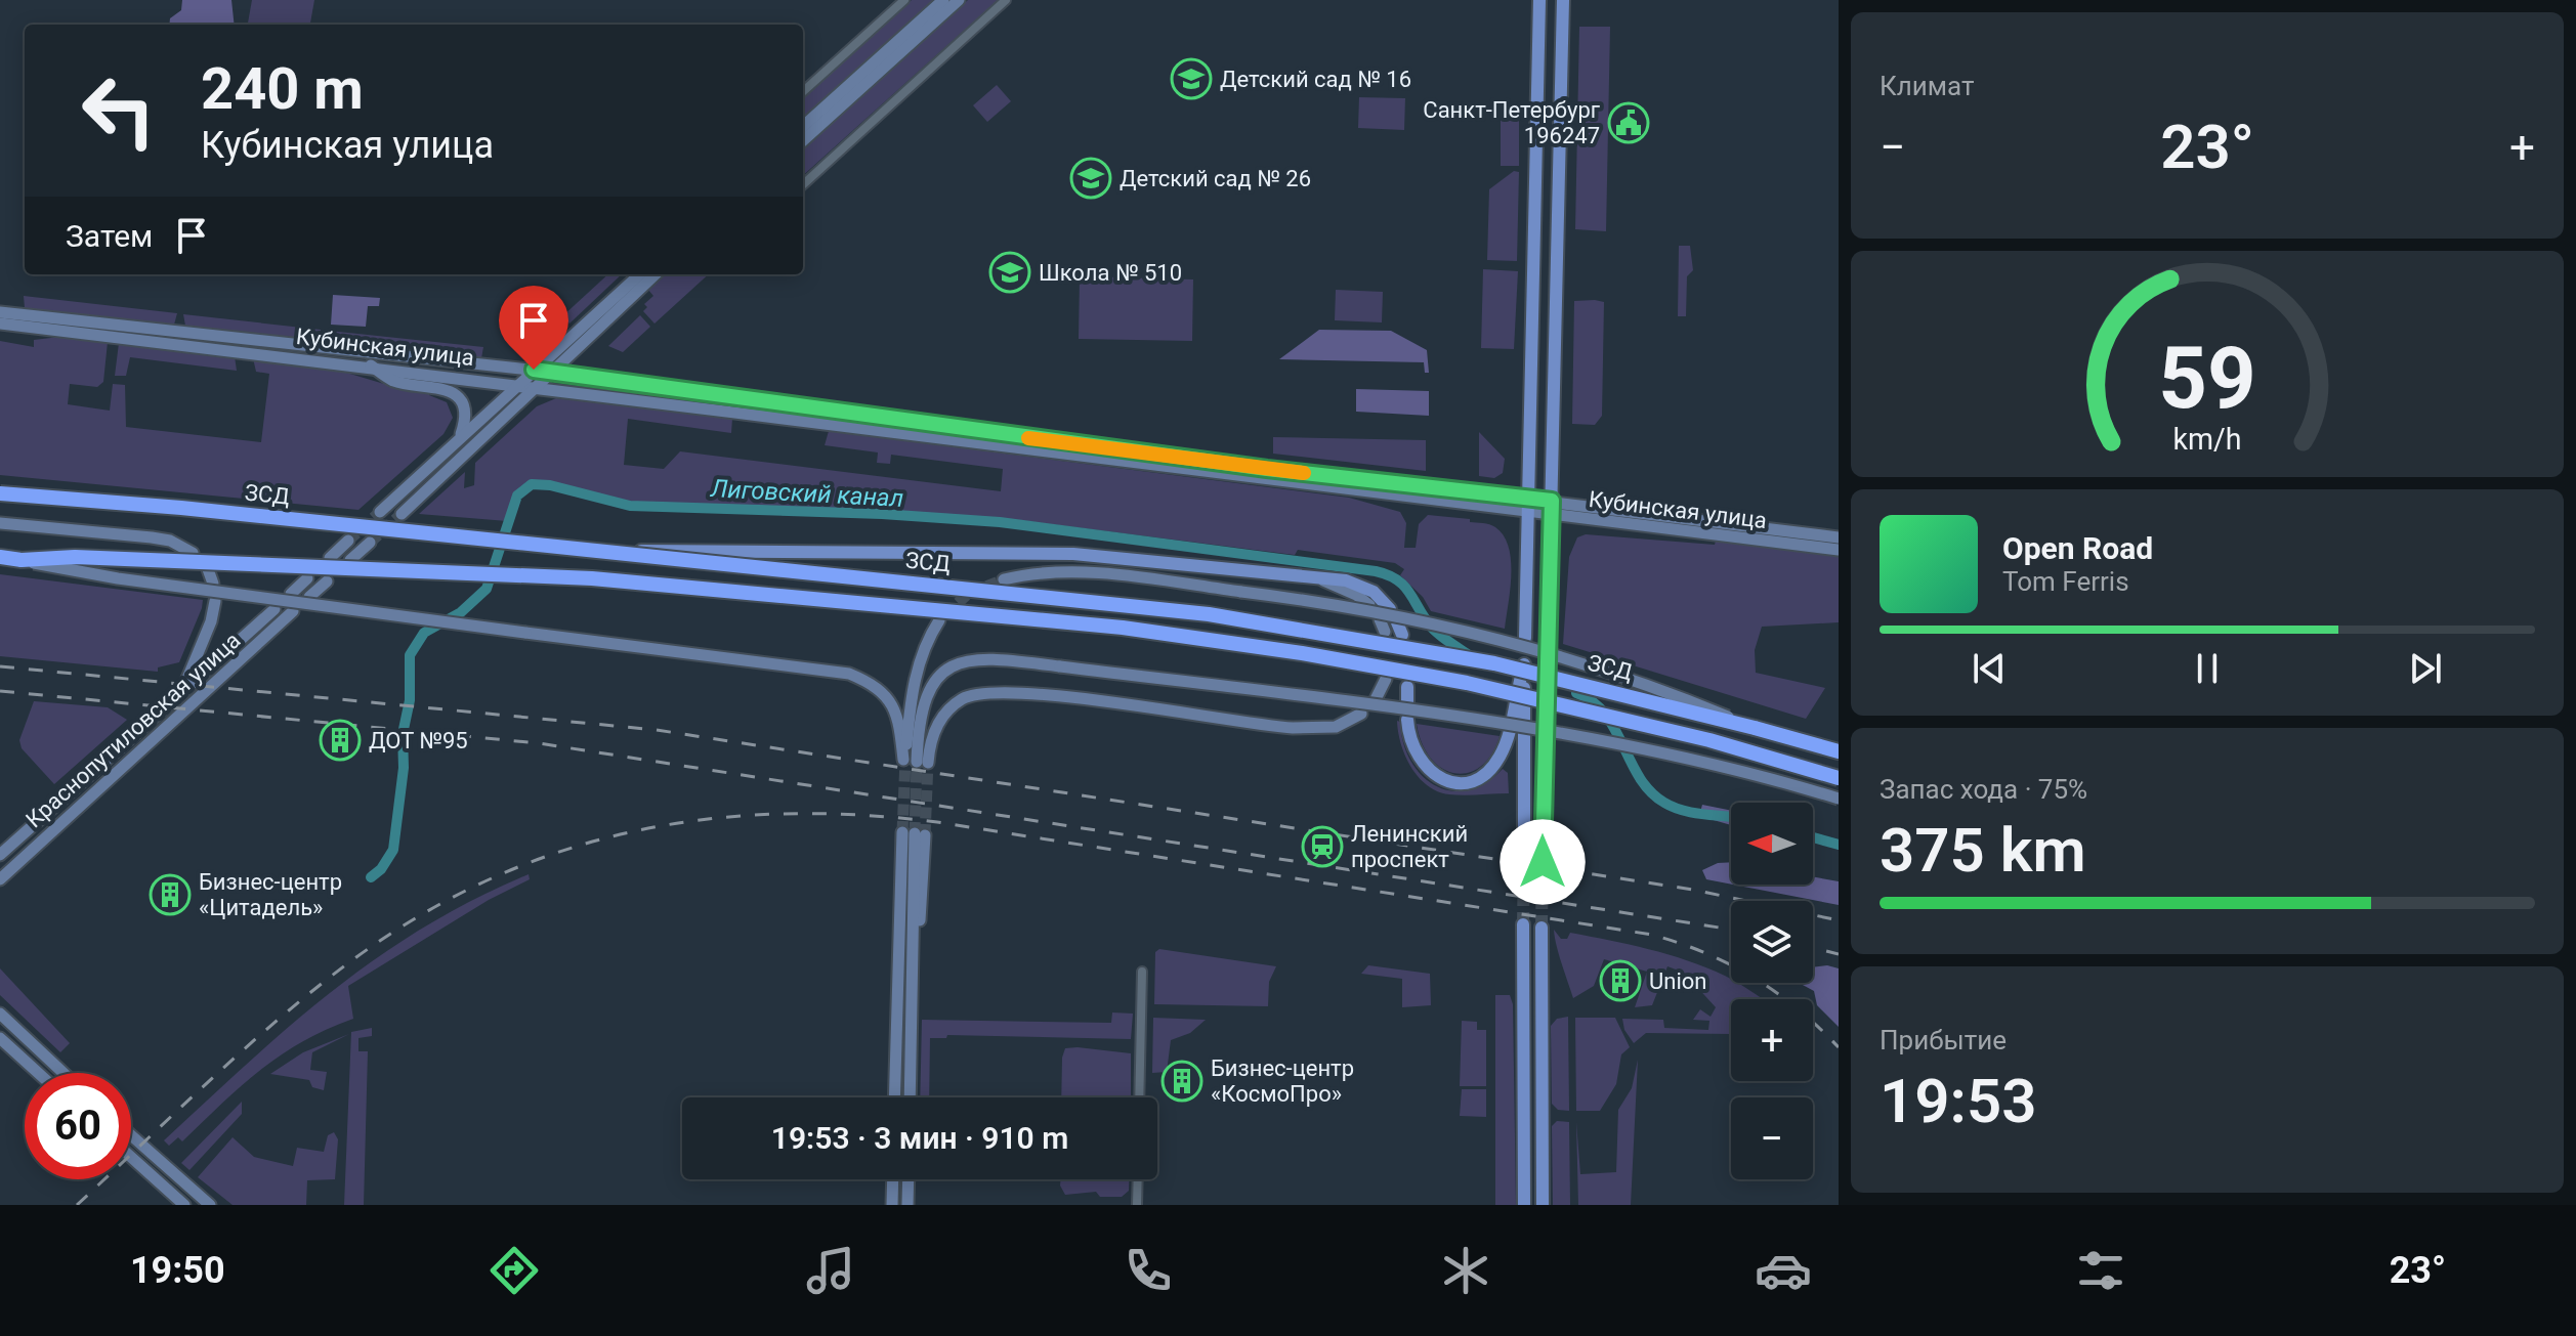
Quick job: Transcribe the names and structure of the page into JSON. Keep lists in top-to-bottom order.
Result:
{
  "streets": {
    "highway": ["ЗСД"],
    "main road": ["Кубинская улица", "Краснопутиловская улица"]
  },
  "water": ["Лиговский канал"],
  "places": {
    "school or university": ["Детский сад № 16", "Детский сад № 26", "Школа № 510"],
    "public building": ["Санкт-Петербург 196247"],
    "building": [
      "ДОТ №95",
      "Бизнес-центр «Цитадель»",
      "Union",
      "Бизнес-центр «КосмоПро»"
    ],
    "station": ["Ленинский проспект"]
  },
  "north": "left",
  "page": {
    "tile": [
      "Климат",
      ["Запас хода · 75%", "375 km"],
      ["Прибытие", "19:53"]
    ],
    "turn": ["240 m", "Кубинская улица"],
    "heat": ["−", "23°", "+"],
    "then": "Затем",
    "song": ["Open Road", "Tom Ferris"],
    "map_buttons": ["+", "−"],
    "limit": "60",
    "trip": "19:53 · 3 мин · 910 m",
    "tabs": ["19:50", "23°"],
    "gauge": ["59", "km/h"]
  }
}
